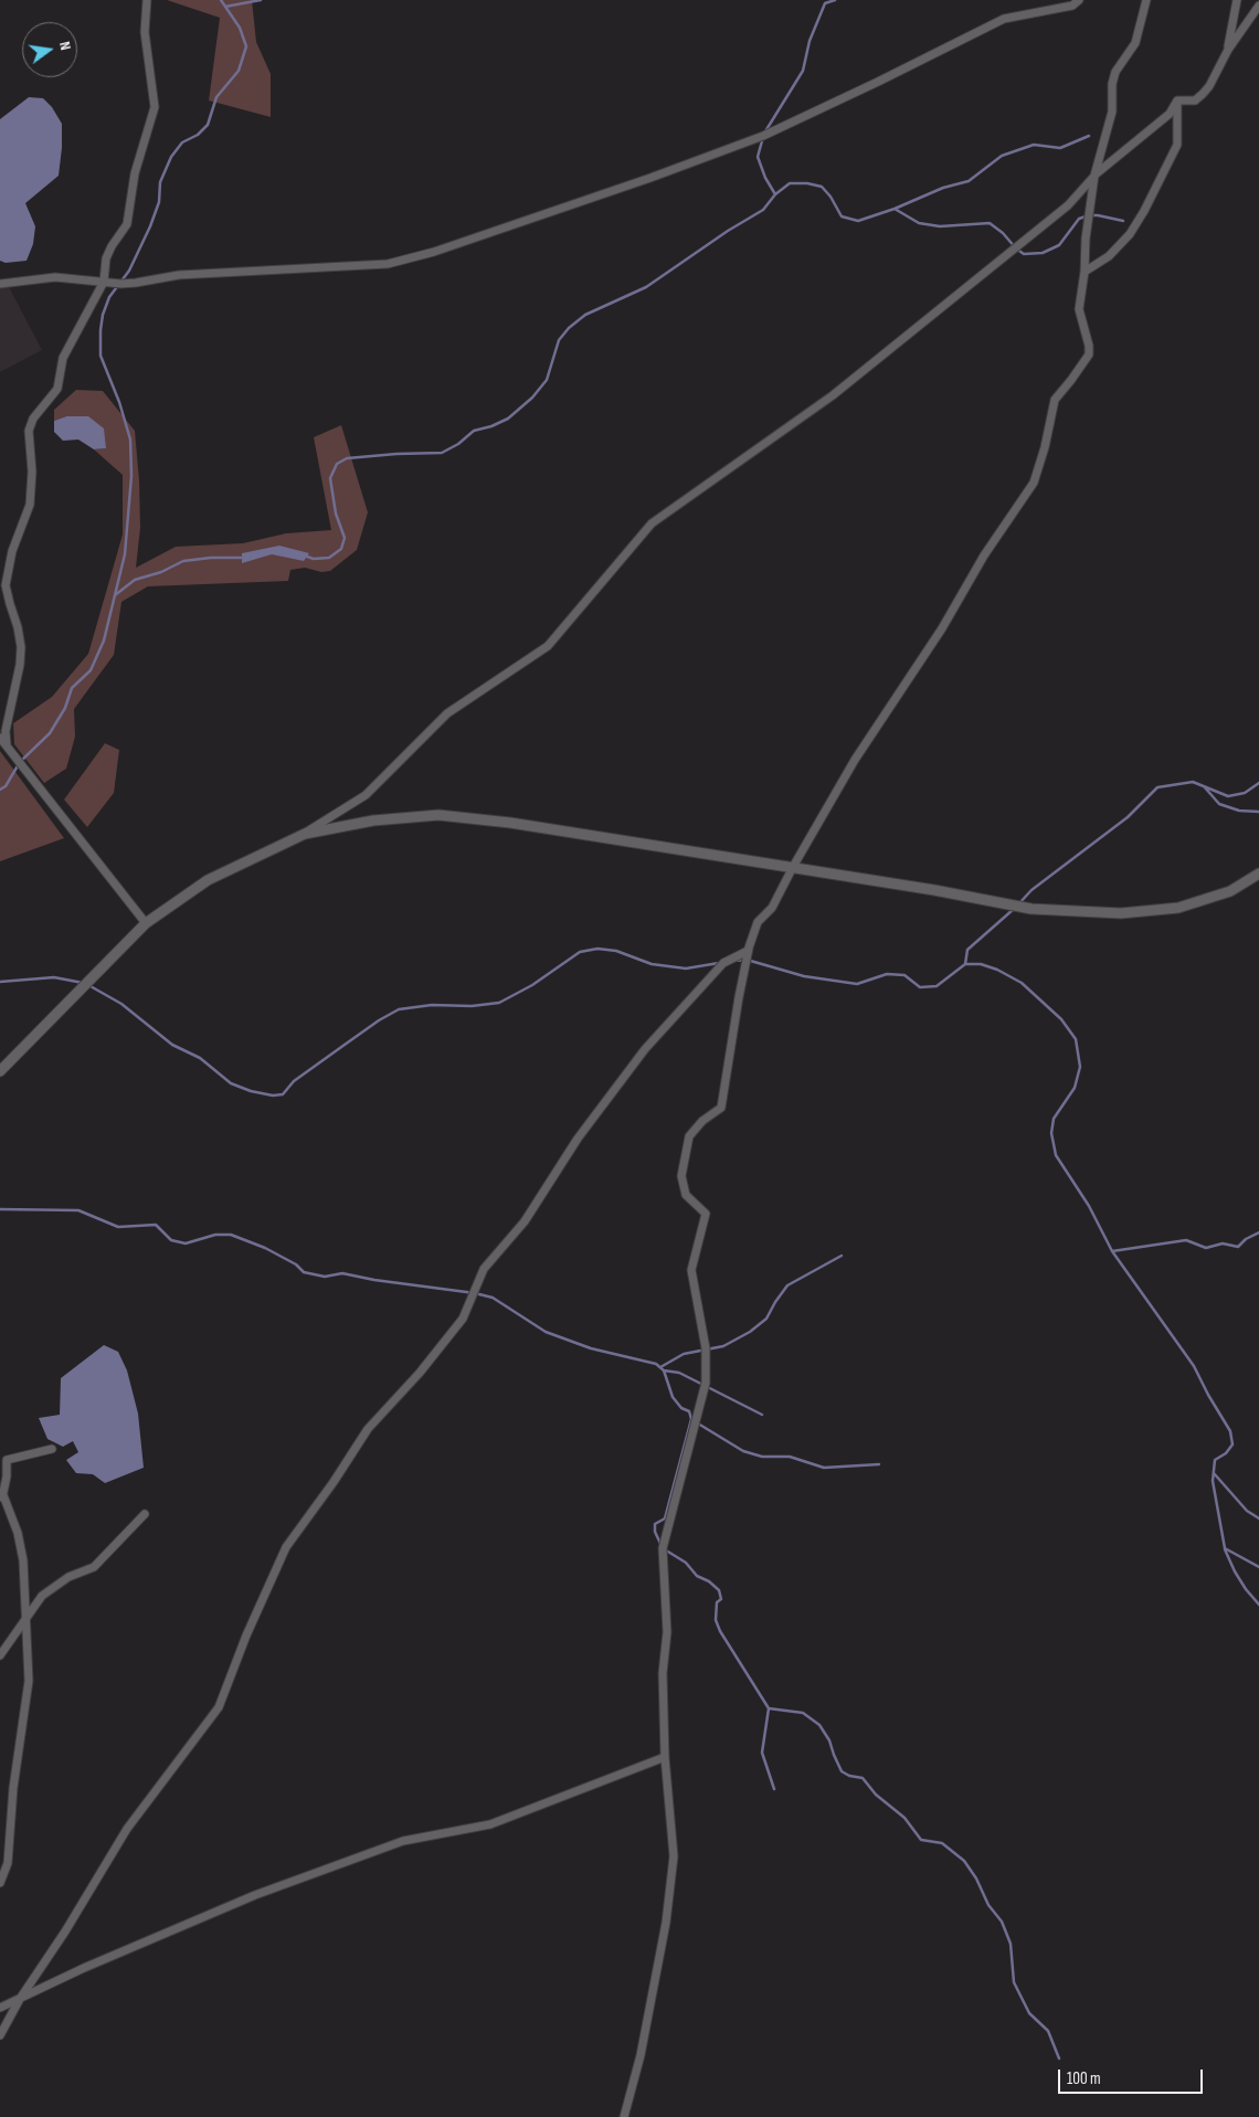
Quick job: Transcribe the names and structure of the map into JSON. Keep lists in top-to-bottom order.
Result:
{
  "scale_bar": "100 m",
  "north": "right"
}
